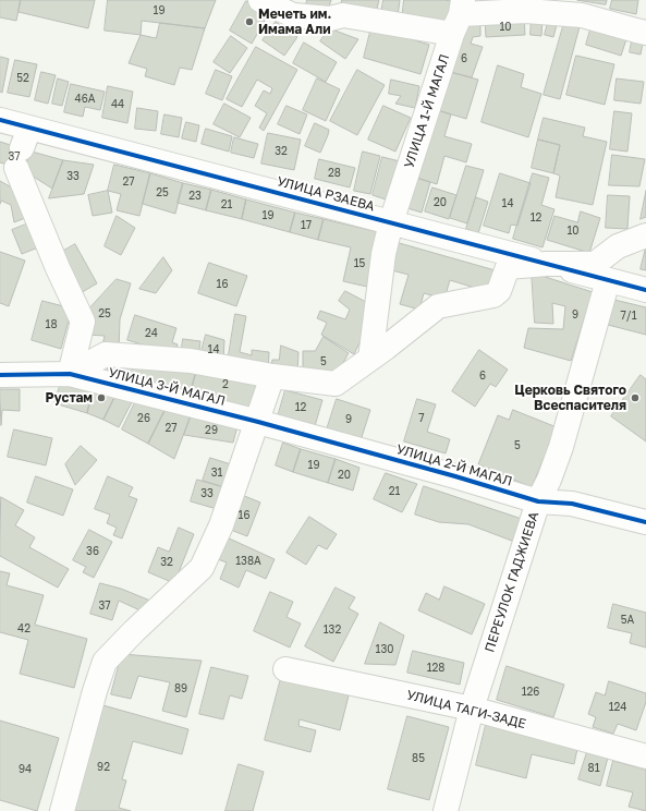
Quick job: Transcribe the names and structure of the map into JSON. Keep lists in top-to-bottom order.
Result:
{
  "streets": {
    "street": [
      "УЛИЦА 1-Й МАГАЛ",
      "УЛИЦА РЗАЕВА",
      "УЛИЦА 3-Й МАГАЛ",
      "УЛИЦА 2-Й МАГАЛ",
      "ПЕРЕУЛОК ГАДЖИЕВА",
      "УЛИЦА ТАГИ-ЗАДЕ"
    ]
  },
  "crossings": [
    ["УЛИЦА 1-Й МАГАЛ", "УЛИЦА РЗАЕВА"],
    ["УЛИЦА РЗАЕВА", "ПЕРЕУЛОК ГАДЖИЕВА"],
    ["УЛИЦА 3-Й МАГАЛ", "УЛИЦА 2-Й МАГАЛ"],
    ["УЛИЦА 2-Й МАГАЛ", "ПЕРЕУЛОК ГАДЖИЕВА"],
    ["ПЕРЕУЛОК ГАДЖИЕВА", "УЛИЦА ТАГИ-ЗАДЕ"]
  ],
  "places": ["Мечеть им. Имама Али", "Рустам", "Церковь Святого Всеспасителя"],
  "house_numbers": [
    "19",
    "10",
    "6",
    "52",
    "46А",
    "44",
    "32",
    "37",
    "28",
    "33",
    "27",
    "25",
    "23",
    "20",
    "14",
    "21",
    "19",
    "12",
    "17",
    "10",
    "15",
    "16",
    "25",
    "9",
    "7/1",
    "18",
    "24",
    "14",
    "5",
    "6",
    "2",
    "12",
    "26",
    "7",
    "9",
    "27",
    "29",
    "5",
    "19",
    "31",
    "20",
    "21",
    "33",
    "16",
    "36",
    "138А",
    "32",
    "37",
    "5А",
    "42",
    "132",
    "130",
    "128",
    "89",
    "126",
    "124",
    "85",
    "92",
    "81",
    "94"
  ]
}
